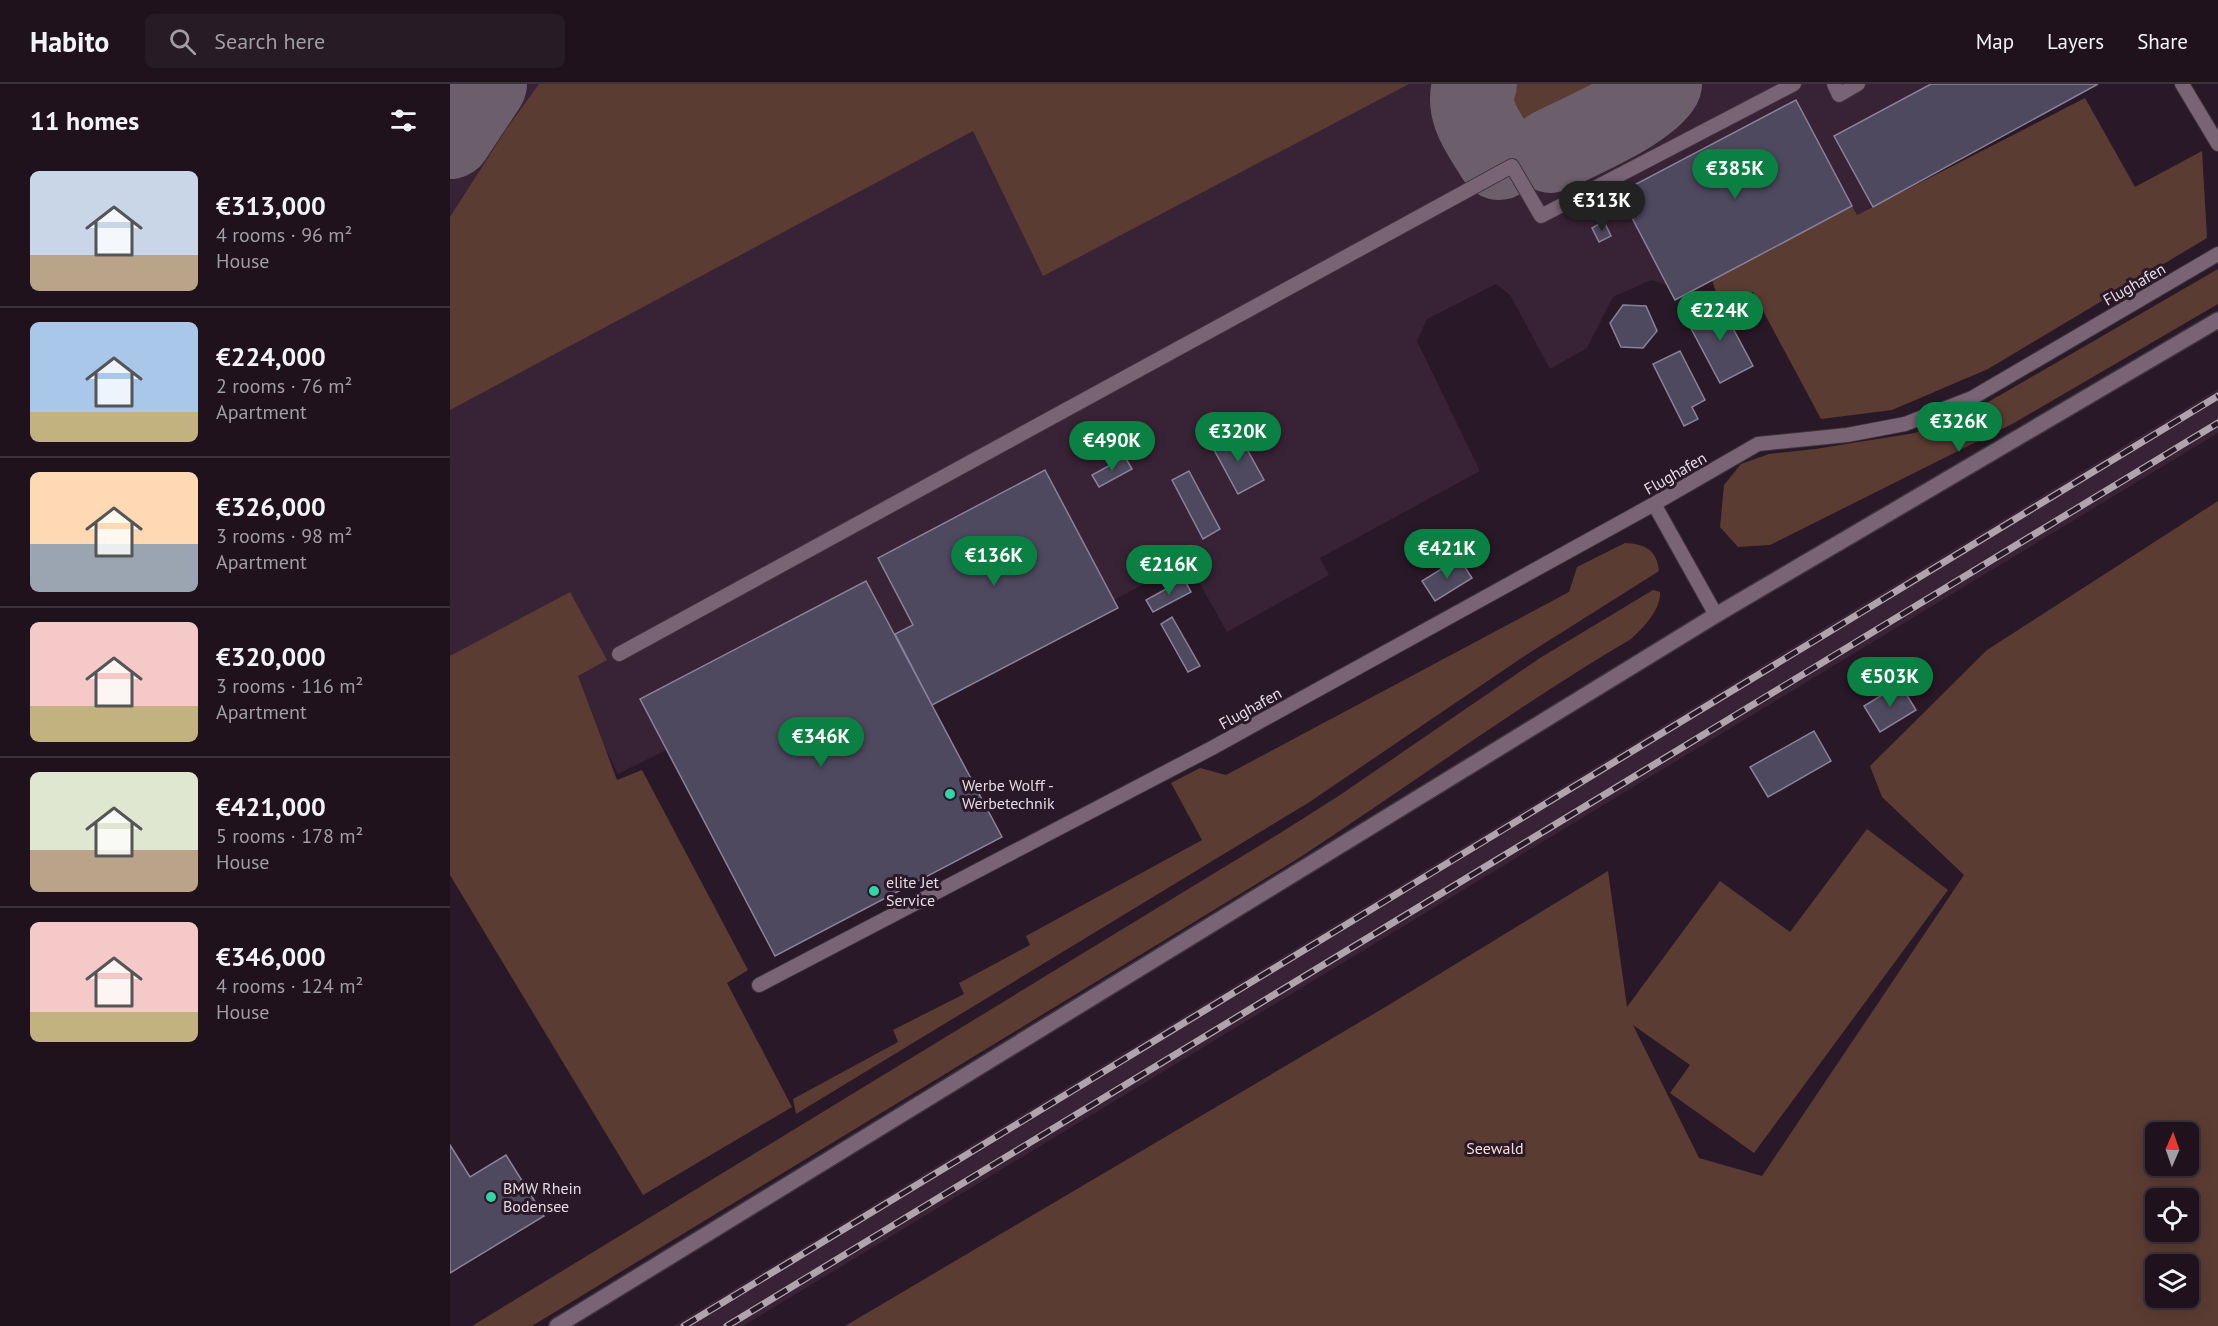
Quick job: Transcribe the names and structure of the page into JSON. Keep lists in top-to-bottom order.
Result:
{
  "streets": {
    "lane": ["Flughafen"]
  },
  "parks": ["Seewald"],
  "places": ["Werbe Wolff - Werbetechnik", "elite Jet Service", "BMW Rhein Bodensee"],
  "north": "top",
  "page": {
    "header": "Habito",
    "search": "Search here",
    "nav": ["Map", "Layers", "Share"],
    "heading": "11 homes",
    "price": [
      "€385K",
      "€313K",
      "€224K",
      "€326K",
      "€320K",
      "€490K",
      "€421K",
      "€136K",
      "€216K",
      "€503K",
      "€346K"
    ],
    "list": [
      {
        "name": "€313,000",
        "note": "4 rooms · 96 m² · House"
      },
      {
        "name": "€224,000",
        "note": "2 rooms · 76 m² · Apartment"
      },
      {
        "name": "€326,000",
        "note": "3 rooms · 98 m² · Apartment"
      },
      {
        "name": "€320,000",
        "note": "3 rooms · 116 m² · Apartment"
      },
      {
        "name": "€421,000",
        "note": "5 rooms · 178 m² · House"
      },
      {
        "name": "€346,000",
        "note": "4 rooms · 124 m² · House"
      }
    ]
  }
}
